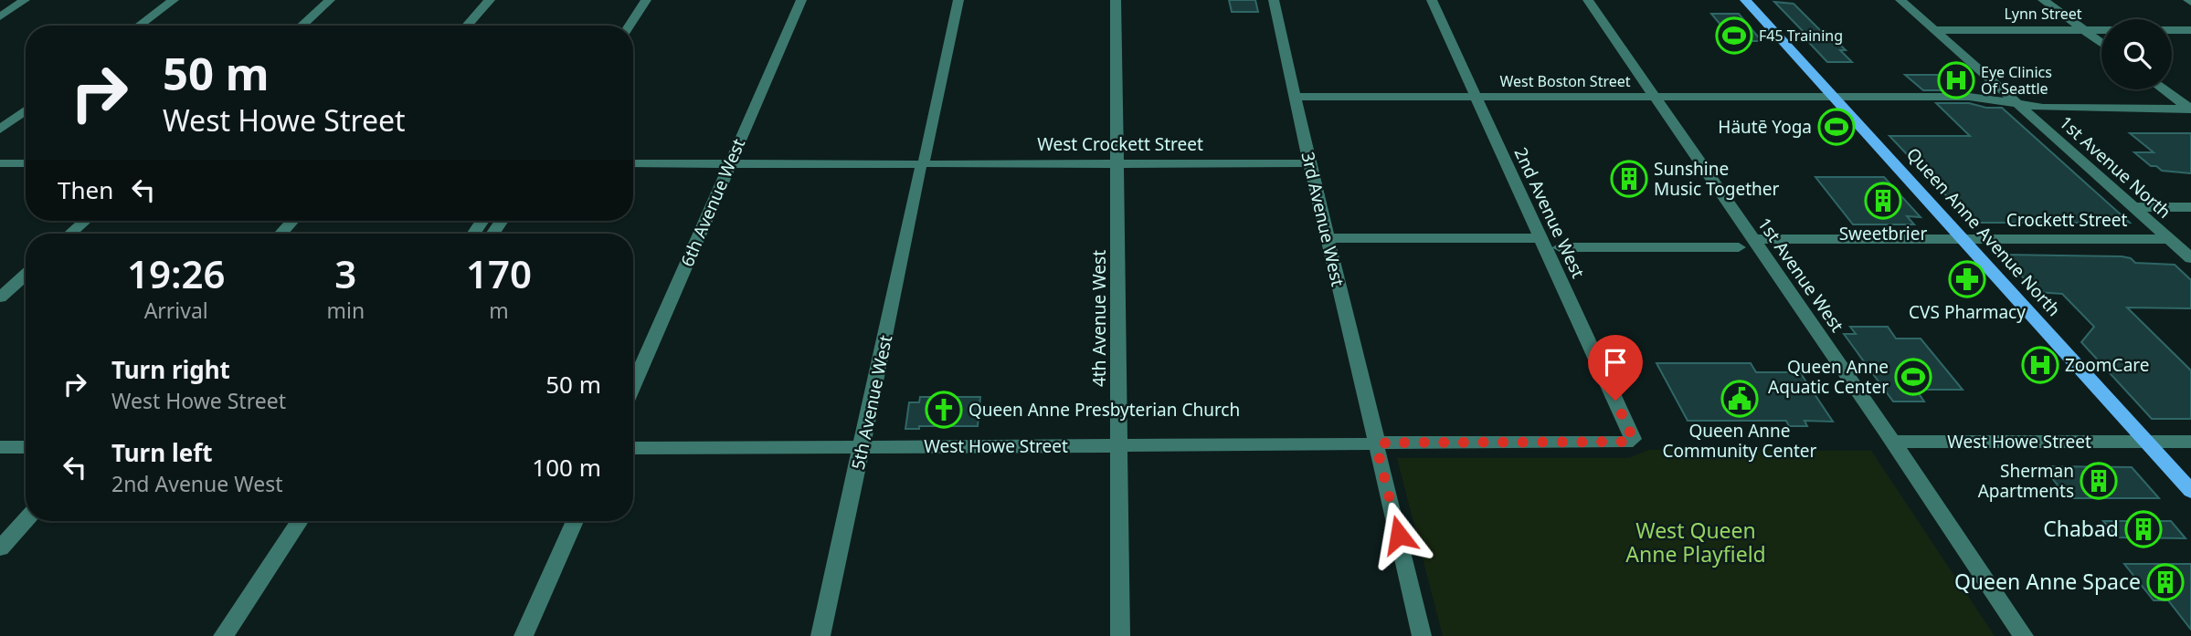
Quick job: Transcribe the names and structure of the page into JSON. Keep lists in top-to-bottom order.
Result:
{
  "streets": {
    "main road": ["Queen Anne Avenue North"],
    "street": [
      "Lynn Street",
      "West Boston Street",
      "West Crockett Street",
      "1st Avenue North",
      "6th Avenue West",
      "2nd Avenue West",
      "3rd Avenue West",
      "Crockett Street",
      "1st Avenue West",
      "4th Avenue West",
      "5th Avenue West",
      "West Howe Street"
    ]
  },
  "crossings": [
    ["Lynn Street", "1st Avenue North"],
    ["West Boston Street", "1st Avenue North"],
    ["West Boston Street", "2nd Avenue West"],
    ["West Boston Street", "3rd Avenue West"],
    ["West Boston Street", "Queen Anne Avenue North"],
    ["West Boston Street", "1st Avenue West"],
    ["West Crockett Street", "6th Avenue West"],
    ["West Crockett Street", "3rd Avenue West"],
    ["West Crockett Street", "4th Avenue West"],
    ["West Crockett Street", "5th Avenue West"],
    ["1st Avenue North", "Crockett Street"],
    ["2nd Avenue West", "West Howe Street"],
    ["3rd Avenue West", "West Howe Street"],
    ["Crockett Street", "Queen Anne Avenue North"],
    ["Queen Anne Avenue North", "West Howe Street"],
    ["1st Avenue West", "West Howe Street"],
    ["4th Avenue West", "West Howe Street"],
    ["5th Avenue West", "West Howe Street"]
  ],
  "parks": ["West Queen Anne Playfield"],
  "places": {
    "sports": ["F45 Training", "Häutē Yoga", "Queen Anne Aquatic Center"],
    "hospital": ["Eye Clinics Of Seattle", "ZoomCare"],
    "building": [
      "Sunshine Music Together",
      "Sweetbrier",
      "Sherman Apartments",
      "Chabad",
      "Queen Anne Space"
    ],
    "pharmacy": ["CVS Pharmacy"],
    "public building": ["Queen Anne Community Center"],
    "church": ["Queen Anne Presbyterian Church"]
  },
  "page": {
    "turn": ["50 m", "West Howe Street"],
    "then": "Then",
    "eta": [
      "19:26",
      "Arrival",
      "3",
      "min",
      "170",
      "m"
    ],
    "list": [
      {
        "name": "Turn right",
        "note": "West Howe Street",
        "value": "50 m"
      },
      {
        "name": "Turn left",
        "note": "2nd Avenue West",
        "value": "100 m"
      }
    ]
  }
}
